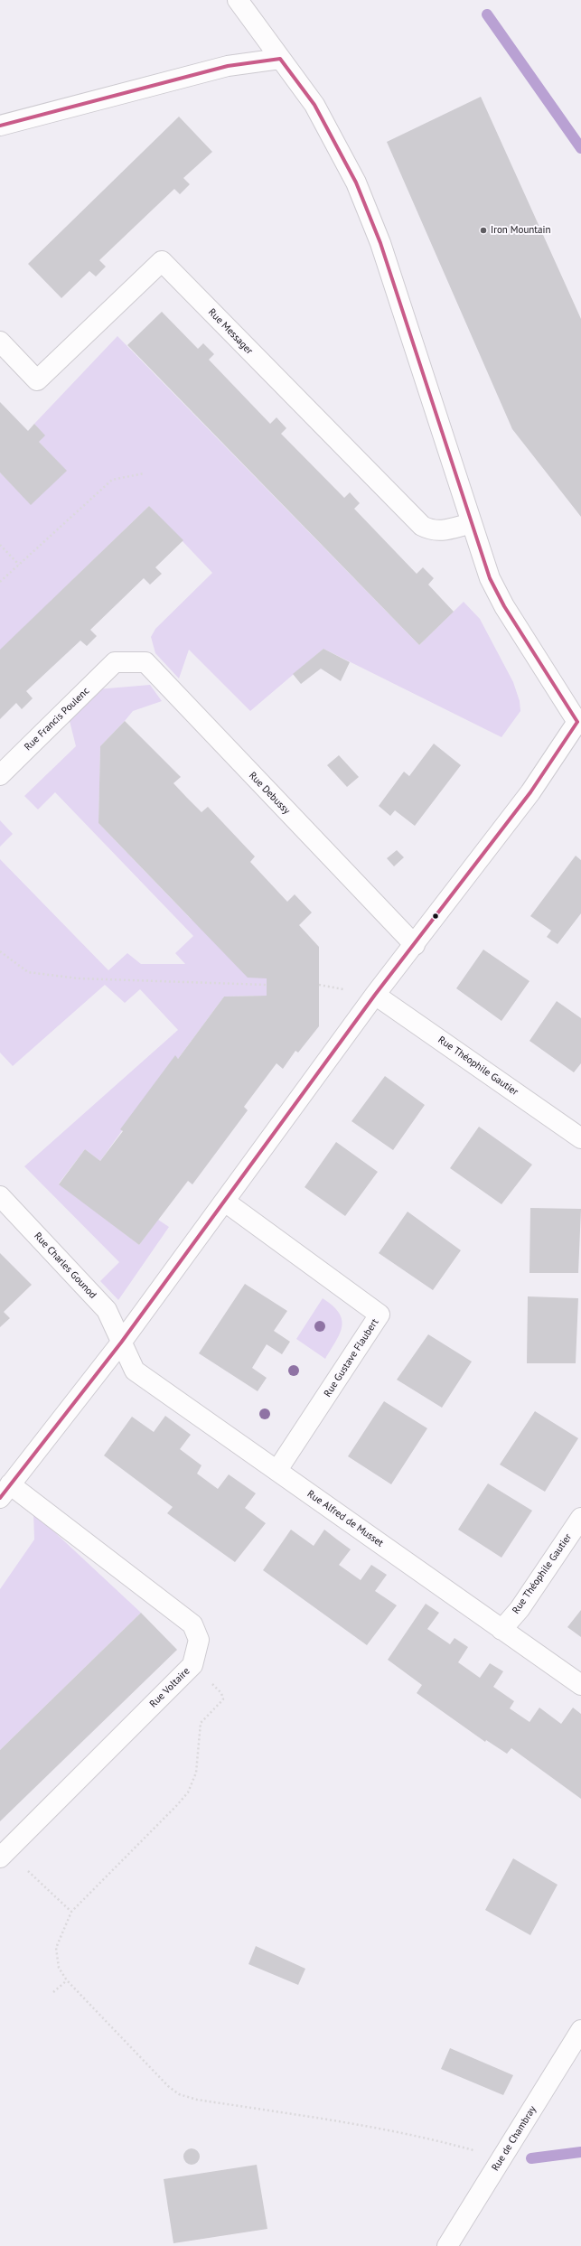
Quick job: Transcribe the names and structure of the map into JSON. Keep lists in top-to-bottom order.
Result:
{
  "streets": {
    "street": [
      "Rue Messager",
      "Rue Francis Poulenc",
      "Rue Debussy",
      "Rue Théophile Gautier",
      "Rue Charles Gounod",
      "Rue Gustave Flaubert",
      "Rue Alfred de Musset",
      "Rue Voltaire",
      "Rue de Chambray"
    ]
  },
  "crossings": [
    ["Rue Francis Poulenc", "Rue Debussy"],
    ["Rue Théophile Gautier", "Rue Alfred de Musset"],
    ["Rue Charles Gounod", "Rue Alfred de Musset"],
    ["Rue Gustave Flaubert", "Rue Alfred de Musset"]
  ],
  "places": ["Iron Mountain"]
}
